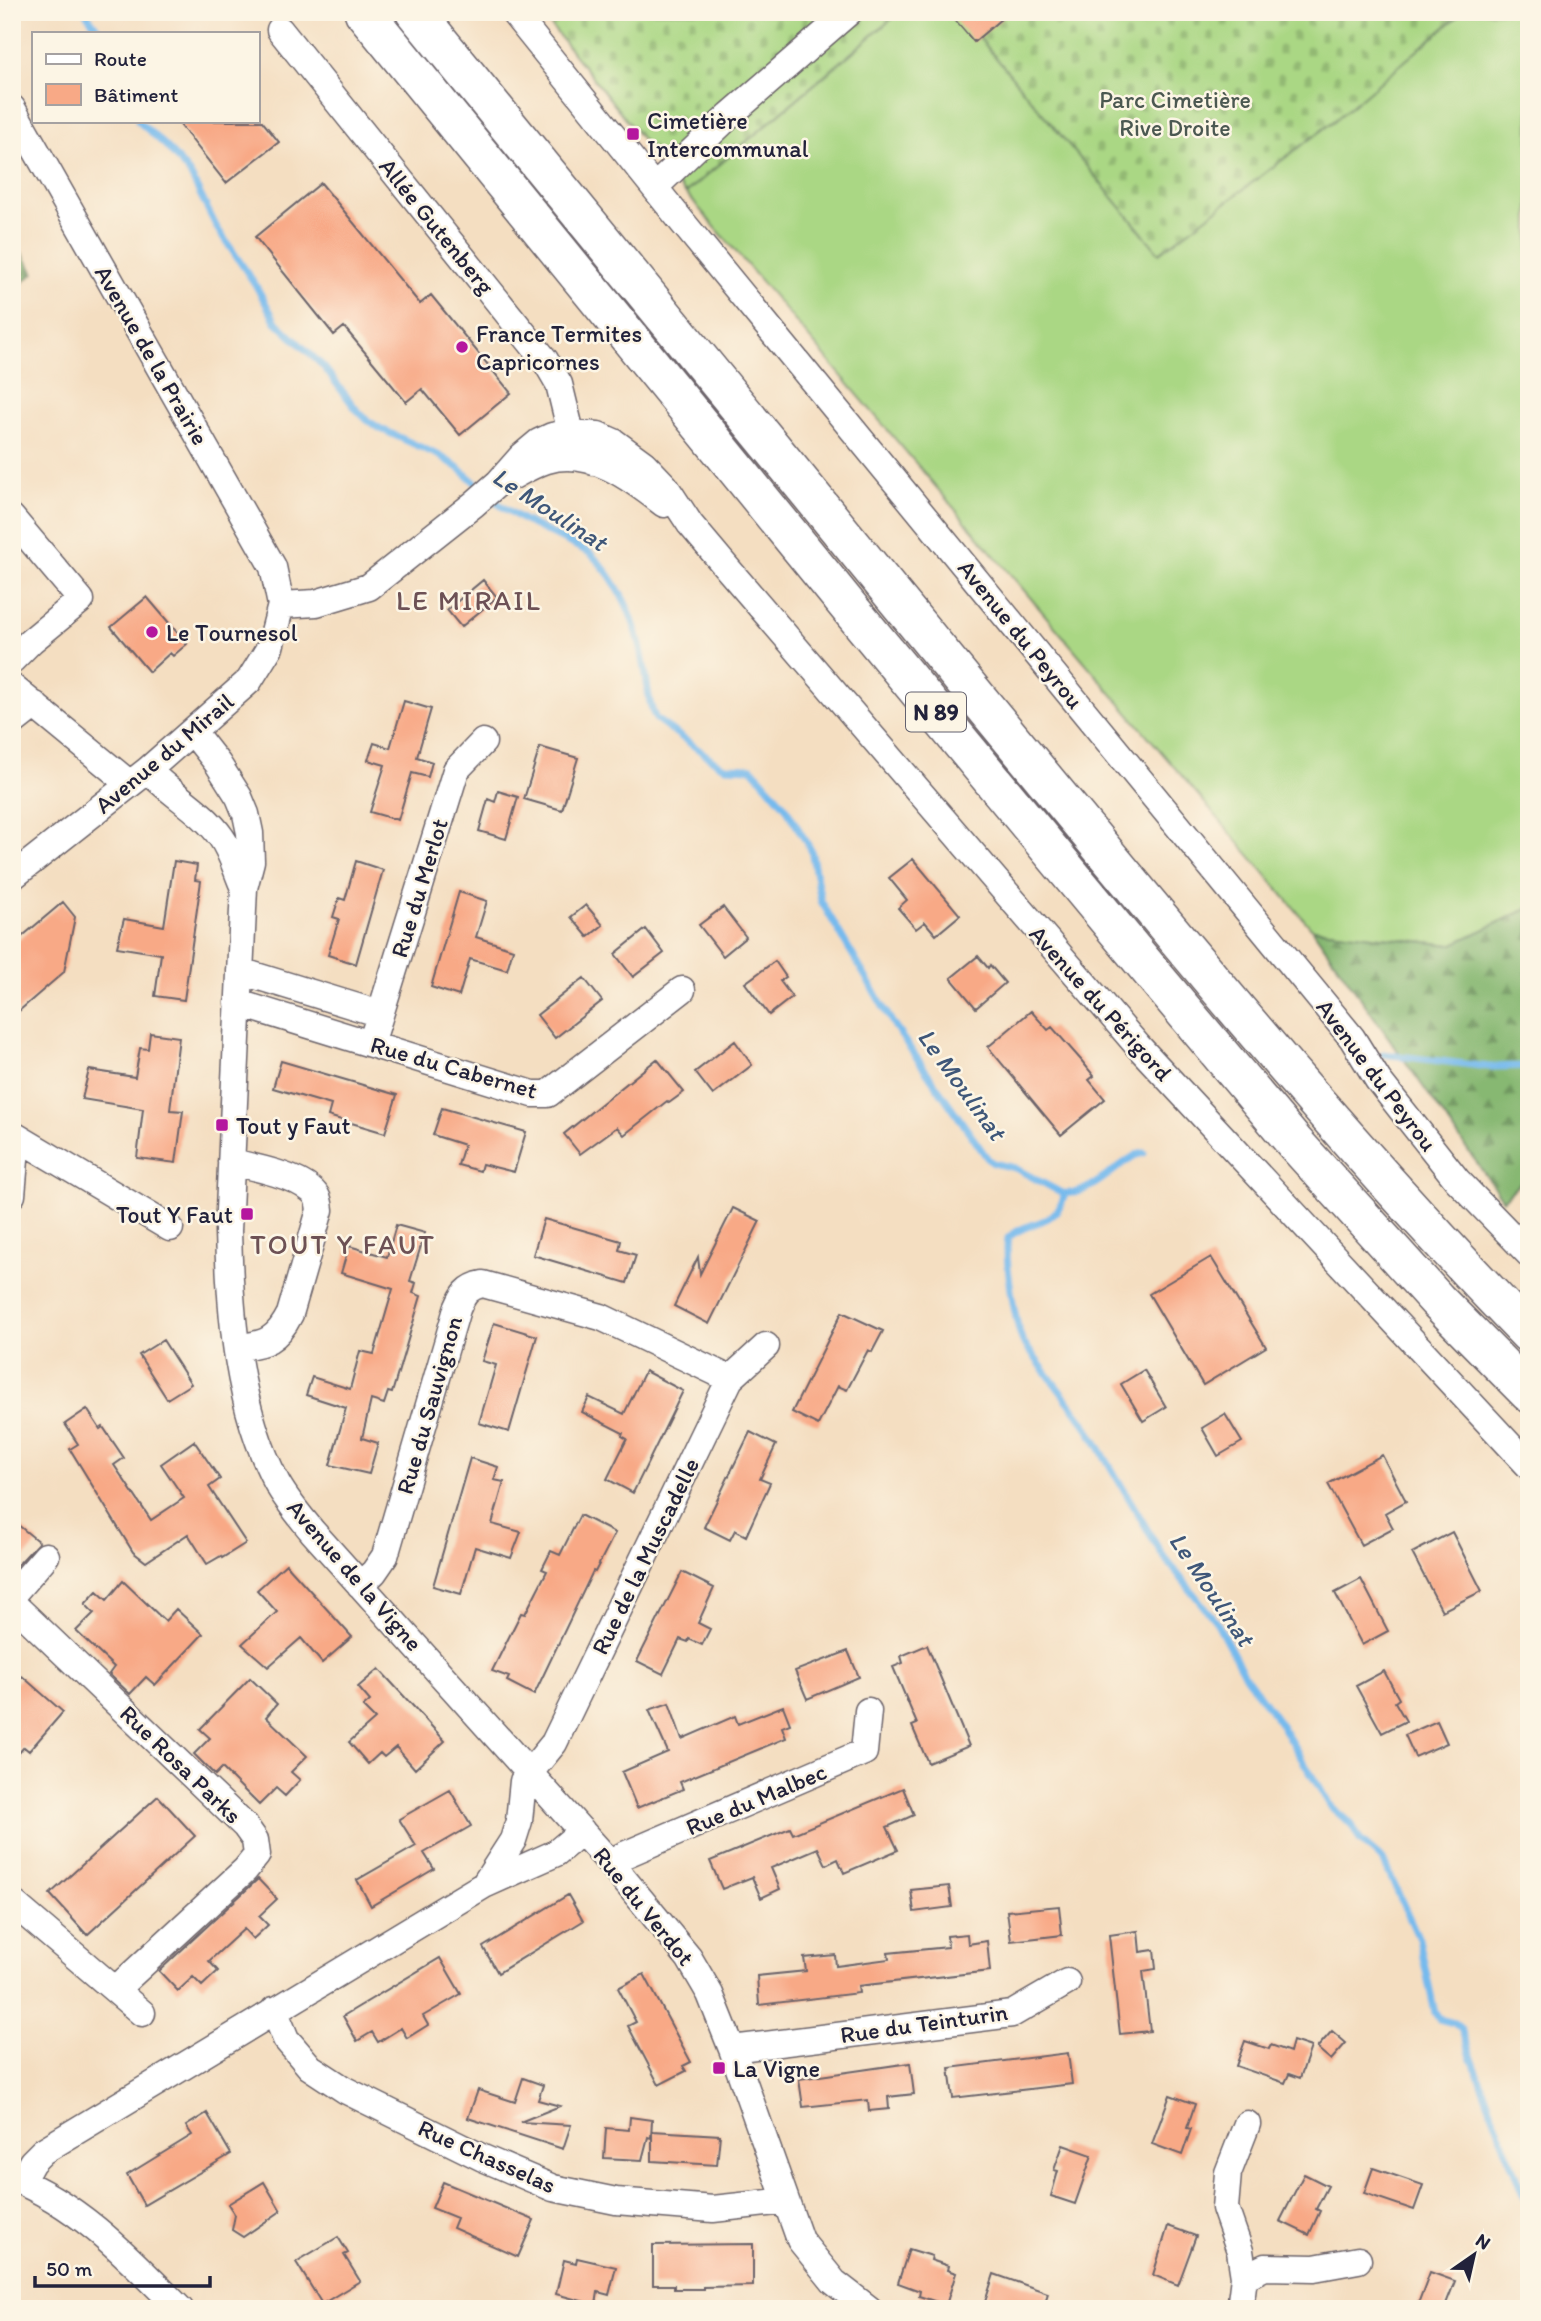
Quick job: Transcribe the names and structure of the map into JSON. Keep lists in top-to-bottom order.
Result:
{
  "streets": {
    "highway": ["N 89"],
    "street": [
      "Allée Gutenberg",
      "Avenue de la Prairie",
      "Avenue du Peyrou",
      "Avenue du Mirail",
      "Rue du Merlot",
      "Avenue du Périgord",
      "Rue du Cabernet",
      "Rue du Sauvignon",
      "Rue de la Muscadelle",
      "Avenue de la Vigne",
      "Rue Rosa Parks",
      "Rue du Malbec",
      "Rue du Verdot",
      "Rue du Teinturin",
      "Rue Chasselas"
    ]
  },
  "crossings": [
    ["Allée Gutenberg", "Avenue du Périgord"],
    ["Avenue de la Prairie", "Avenue du Mirail"],
    ["Avenue de la Prairie", "Avenue du Périgord"],
    ["Avenue du Mirail", "Avenue du Périgord"],
    ["Avenue du Mirail", "Avenue de la Vigne"],
    ["Rue du Merlot", "Rue du Cabernet"],
    ["Rue du Cabernet", "Avenue de la Vigne"],
    ["Rue du Sauvignon", "Rue de la Muscadelle"],
    ["Rue du Sauvignon", "Avenue de la Vigne"],
    ["Rue de la Muscadelle", "Avenue de la Vigne"],
    ["Rue de la Muscadelle", "Rue du Verdot"],
    ["Avenue de la Vigne", "Rue du Verdot"],
    ["Rue du Malbec", "Rue du Verdot"],
    ["Rue du Verdot", "Rue du Teinturin"],
    ["Rue du Verdot", "Rue Chasselas"]
  ],
  "districts": ["LE MIRAIL", "TOUT Y FAUT"],
  "water": ["Le Moulinat"],
  "parks": ["Parc Cimetière Rive Droite"],
  "places": {
    "transit": [
      "Cimetière Intercommunal",
      "Tout y Faut",
      "Tout Y Faut",
      "La Vigne"
    ],
    "other": ["France Termites Capricornes", "Le Tournesol"]
  },
  "legend": ["Route", "Bâtiment"],
  "scale_bar": "50 m",
  "north": "top right"
}
